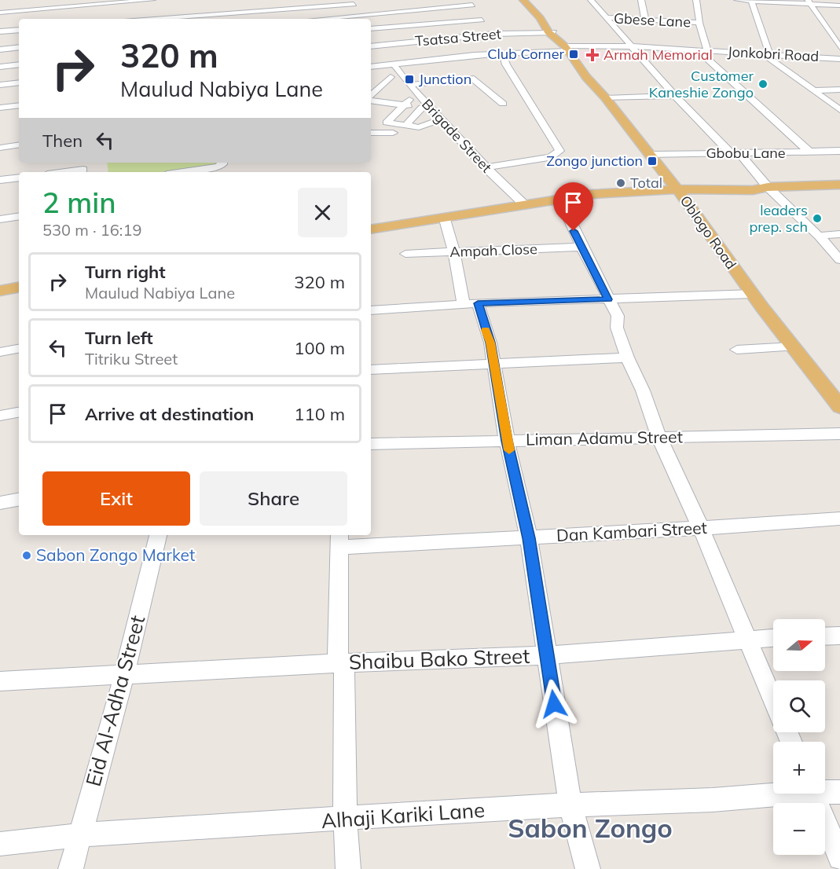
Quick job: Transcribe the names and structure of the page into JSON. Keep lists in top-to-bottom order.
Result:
{
  "streets": {
    "main road": ["Oblogo Road"],
    "street": [
      "Gbese Lane",
      "Tsatsa Street",
      "Jonkobri Road",
      "Brigade Street",
      "Gbobu Lane",
      "Ampah Close",
      "Liman Adamu Street",
      "Dan Kambari Street",
      "Shaibu Bako Street",
      "Eid Al-Adha Street",
      "Alhaji Kariki Lane"
    ]
  },
  "crossings": [
    ["Tsatsa Street", "Oblogo Road"],
    ["Jonkobri Road", "Brigade Street"],
    ["Jonkobri Road", "Oblogo Road"],
    ["Gbobu Lane", "Oblogo Road"],
    ["Shaibu Bako Street", "Eid Al-Adha Street"],
    ["Eid Al-Adha Street", "Alhaji Kariki Lane"]
  ],
  "districts": ["Sabon Zongo"],
  "places": {
    "transit": ["Club Corner", "Junction", "Zongo junction"],
    "health": ["Armah Memorial"],
    "other": [
      "Customer Kaneshie Zongo",
      "Total",
      "leaders prep. sch",
      "Sabon Zongo Market"
    ]
  },
  "north": "right",
  "page": {
    "turn": ["320 m", "Maulud Nabiya Lane"],
    "then": "Then",
    "heading": ["2 min", "530 m · 16:19"],
    "list": [
      {
        "name": "Turn right",
        "note": "Maulud Nabiya Lane",
        "value": "320 m"
      },
      {
        "name": "Turn left",
        "note": "Titriku Street",
        "value": "100 m"
      },
      {
        "name": "Arrive at destination",
        "value": "110 m"
      }
    ],
    "buttons": ["Exit", "Share"],
    "map_buttons": ["+", "−"]
  }
}
